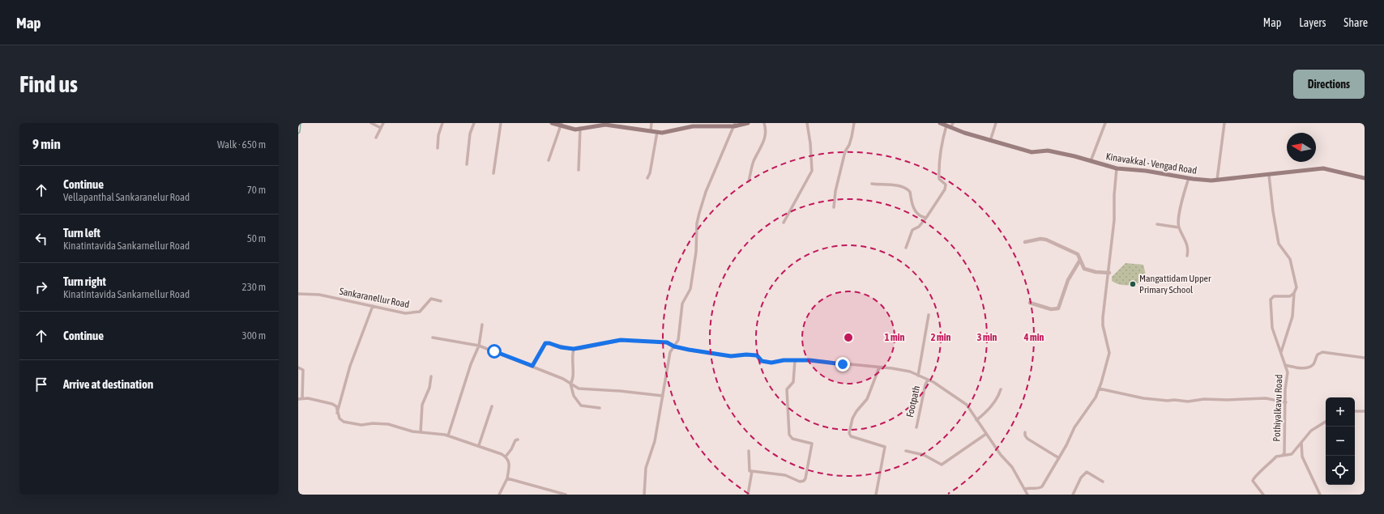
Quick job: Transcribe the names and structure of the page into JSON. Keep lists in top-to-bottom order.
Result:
{
  "streets": {
    "main road": ["Kinavakkal - Vengad Road"],
    "street": ["Sankaranellur Road", "Footpath", "Pothiyalkavu Road"]
  },
  "places": ["Mangattidam Upper Primary School"],
  "north": "left",
  "page": {
    "header": "Map",
    "nav": ["Map", "Layers", "Share"],
    "buttons": "Directions",
    "title": "Find us",
    "heading": ["9 min", "Walk · 650 m"],
    "list": [
      ["Continue", "Vellapanthal Sankaranelur Road", "70 m"],
      ["Turn left", "Kinatintavida Sankarnellur Road", "50 m"],
      ["Turn right", "Kinatintavida Sankarnellur Road", "230 m"],
      ["Continue", "300 m"],
      "Arrive at destination"
    ],
    "map_buttons": ["+", "−"]
  },
  "rings": [
    "1 min",
    "2 min",
    "3 min",
    "4 min"
  ]
}
